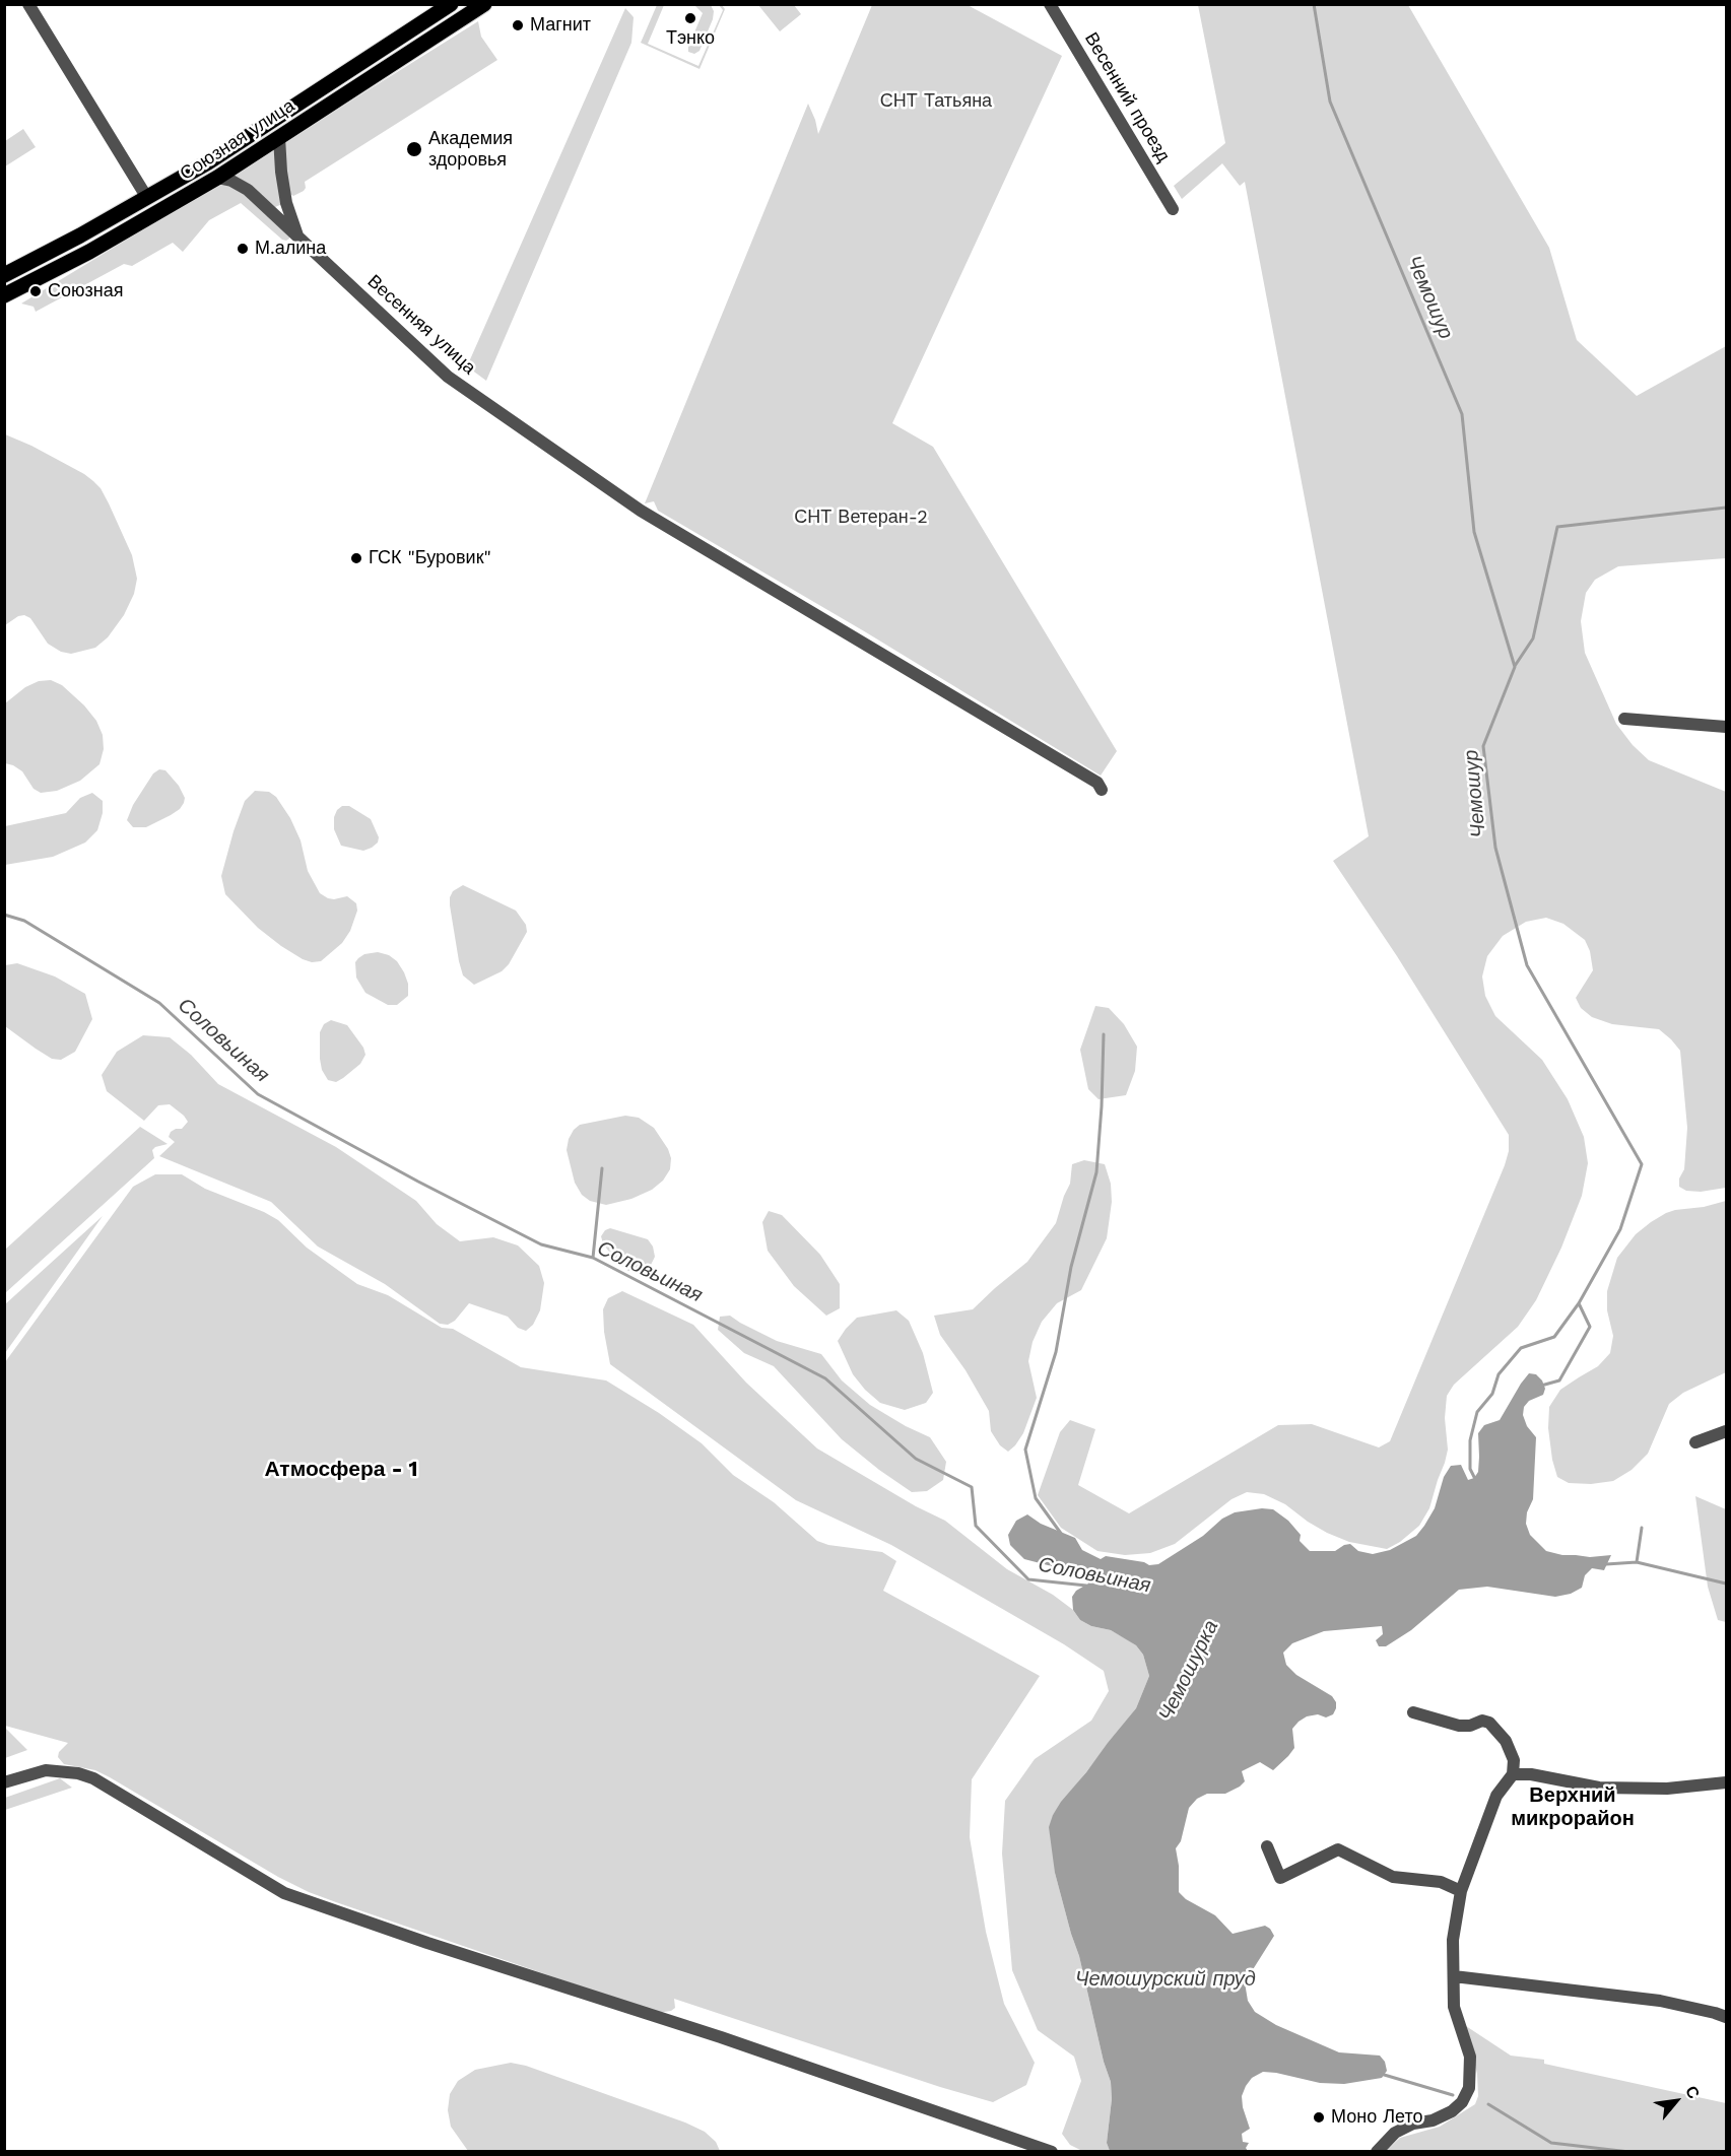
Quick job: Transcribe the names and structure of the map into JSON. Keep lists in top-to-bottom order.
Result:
{
  "streets": {
    "main road": ["Союзная улица"],
    "street": ["Весенний проезд", "Весенняя улица"]
  },
  "crossings": [
    ["Союзная улица", "Весенняя улица"]
  ],
  "districts": ["Атмосфера - 1", "Верхний микрорайон"],
  "water": [
    "Чемошур",
    "Соловьиная",
    "Чемошурка",
    "Чемошурский пруд"
  ],
  "parks": ["СНТ Татьяна", "СНТ Ветеран-2"],
  "places": [
    "Тэнко",
    "Магнит",
    "Академия здоровья",
    "М.алина",
    "Союзная",
    "ГСК \"Буровик\"",
    "Моно Лето"
  ],
  "north": "top right"
}
